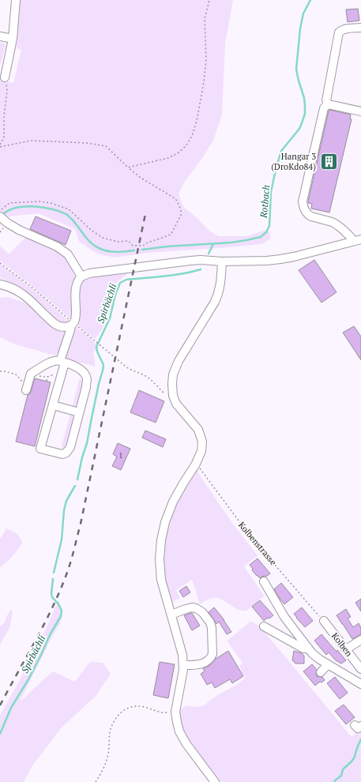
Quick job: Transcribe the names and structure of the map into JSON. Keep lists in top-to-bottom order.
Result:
{
  "streets": {
    "street": ["Kolben"],
    "path": ["Kolbenstrasse"]
  },
  "crossings": [
    ["Kolbenstrasse", "Kolben"]
  ],
  "water": ["Rotbach", "Spirbächli"],
  "places": {
    "building": ["Hangar 3 (DroKdo84)"]
  },
  "house_numbers": ["1"]
}
